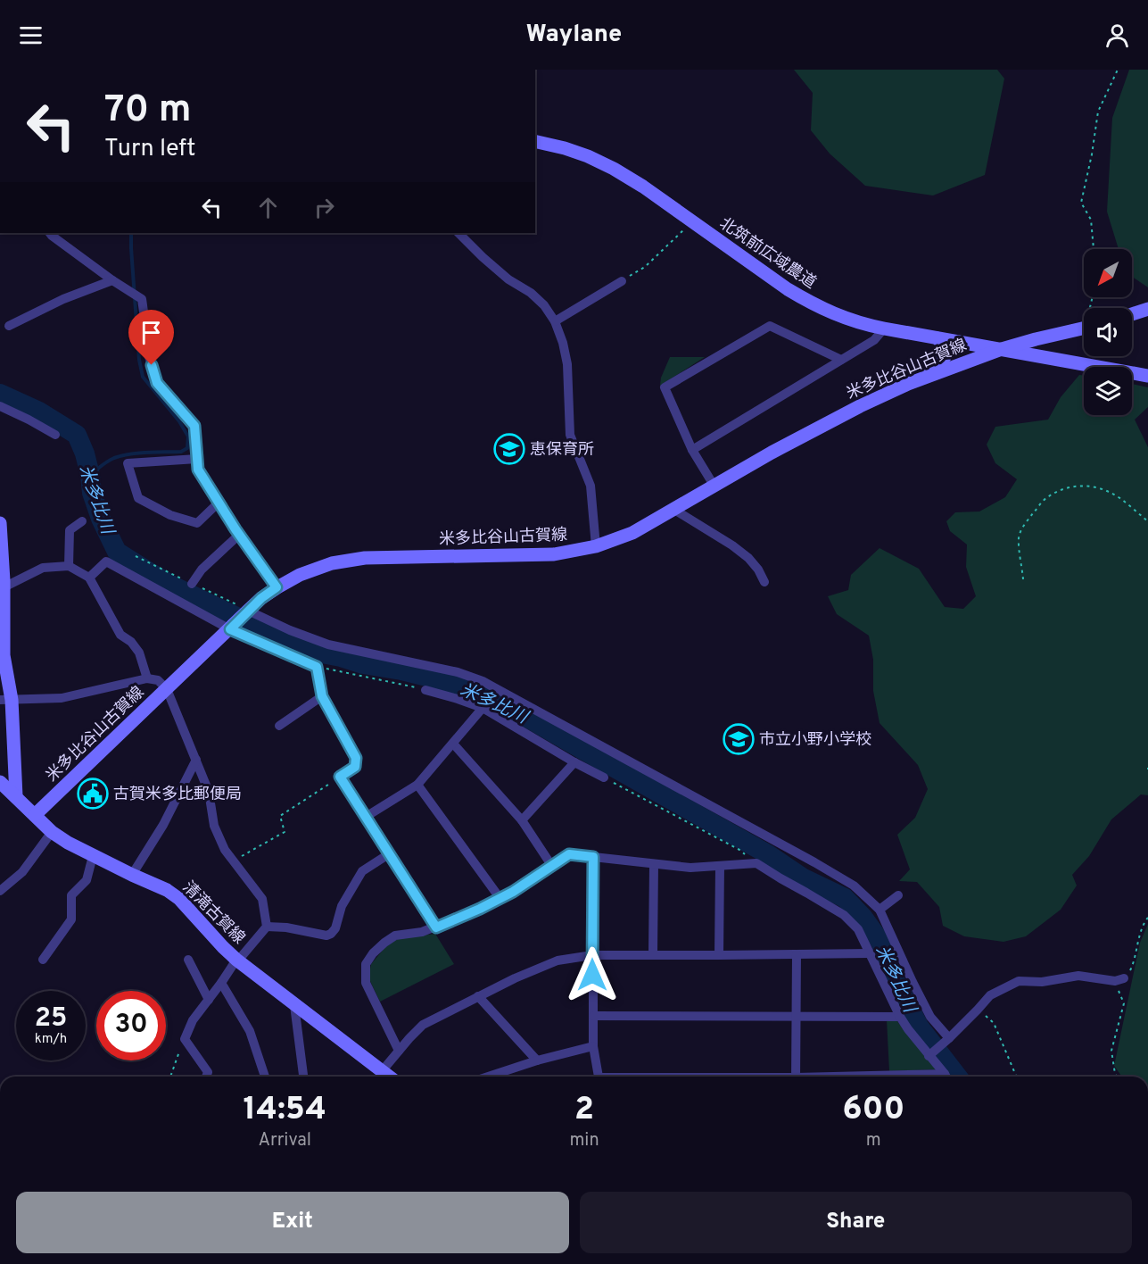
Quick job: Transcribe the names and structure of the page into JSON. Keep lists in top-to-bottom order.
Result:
{
  "streets": {
    "main road": ["北筑前広域農道", "米多比谷山古賀線", "清滝古賀線"]
  },
  "crossings": [
    ["北筑前広域農道", "米多比谷山古賀線"],
    ["米多比谷山古賀線", "清滝古賀線"]
  ],
  "water": ["米多比川"],
  "places": {
    "school or university": ["恵保育所", "市立小野小学校"],
    "public building": ["古賀米多比郵便局"]
  },
  "north": "bottom left",
  "page": {
    "header": "Waylane",
    "turn": ["70 m", "Turn left"],
    "speed": "25 km/h",
    "limit": "30",
    "eta": [
      "14:54",
      "Arrival",
      "2",
      "min",
      "600",
      "m"
    ],
    "buttons": ["Exit", "Share"]
  }
}
